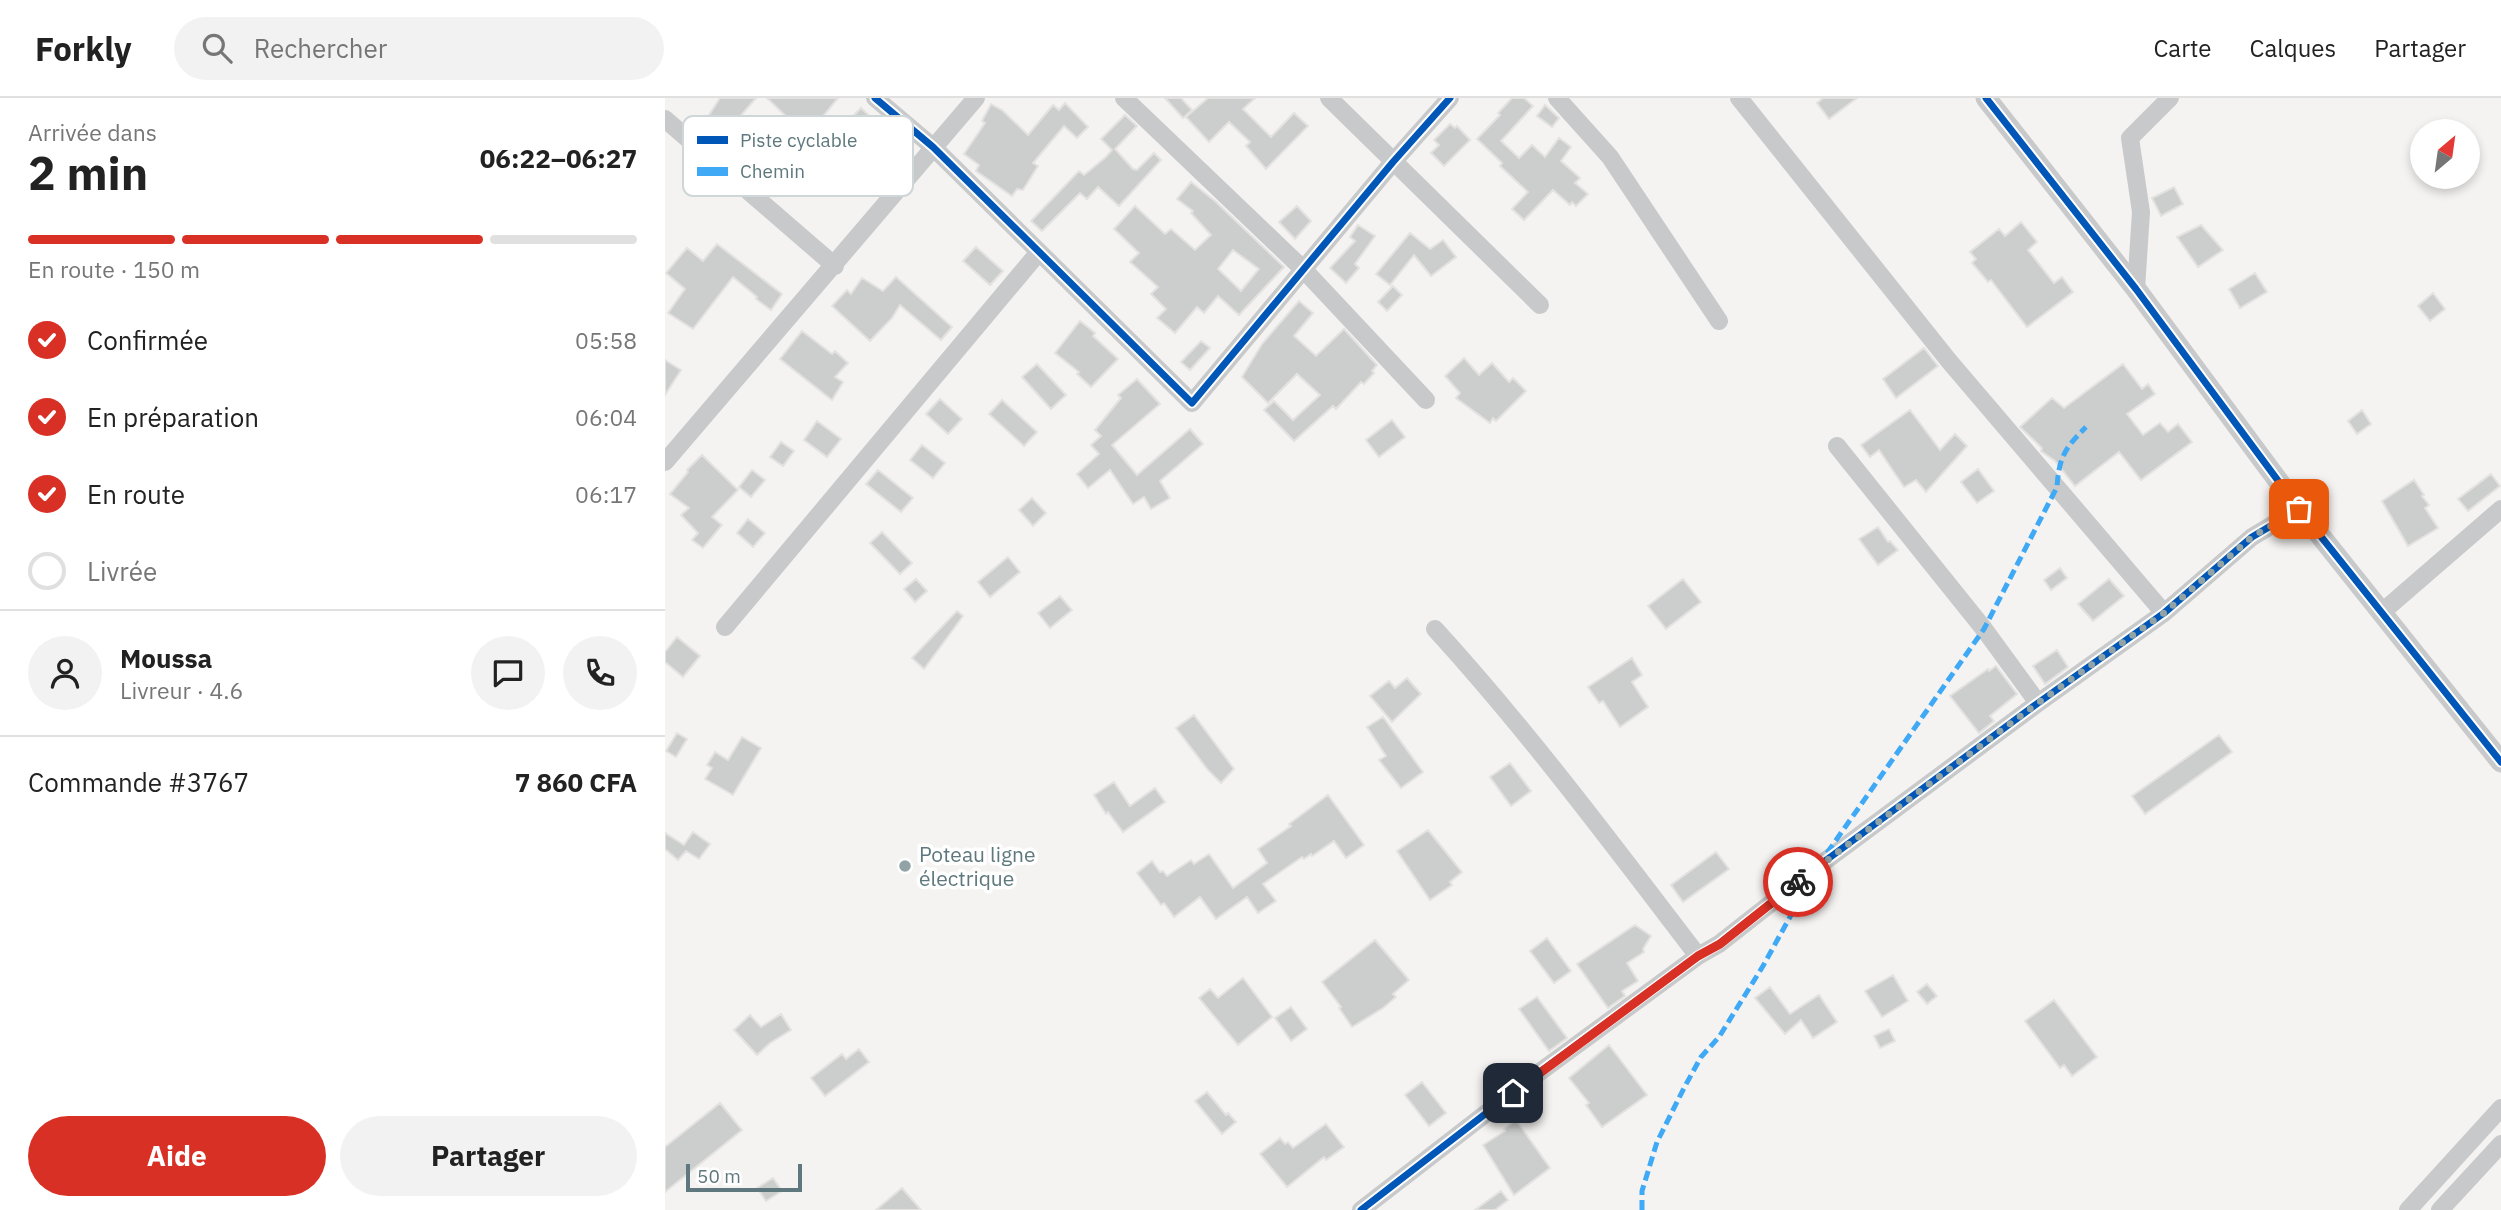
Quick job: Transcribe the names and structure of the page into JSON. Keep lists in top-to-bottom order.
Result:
{
  "places": ["Poteau ligne électrique"],
  "legend": ["Piste cyclable", "Chemin"],
  "scale_bar": "50 m",
  "north": "top right",
  "page": {
    "header": "Forkly",
    "search": "Rechercher",
    "nav": ["Carte", "Calques", "Partager"],
    "heading": ["2 min", "Arrivée dans", "06:22–06:27"],
    "panel": [
      "Moussa",
      "Livreur · 4.6",
      "Commande #3767",
      "7 860 CFA"
    ],
    "bar": "En route · 150 m",
    "list": [
      ["Confirmée", "05:58"],
      ["En préparation", "06:04"],
      ["En route", "06:17"],
      "Livrée"
    ],
    "buttons": ["Aide", "Partager"],
    "scale": "50 m"
  }
}
